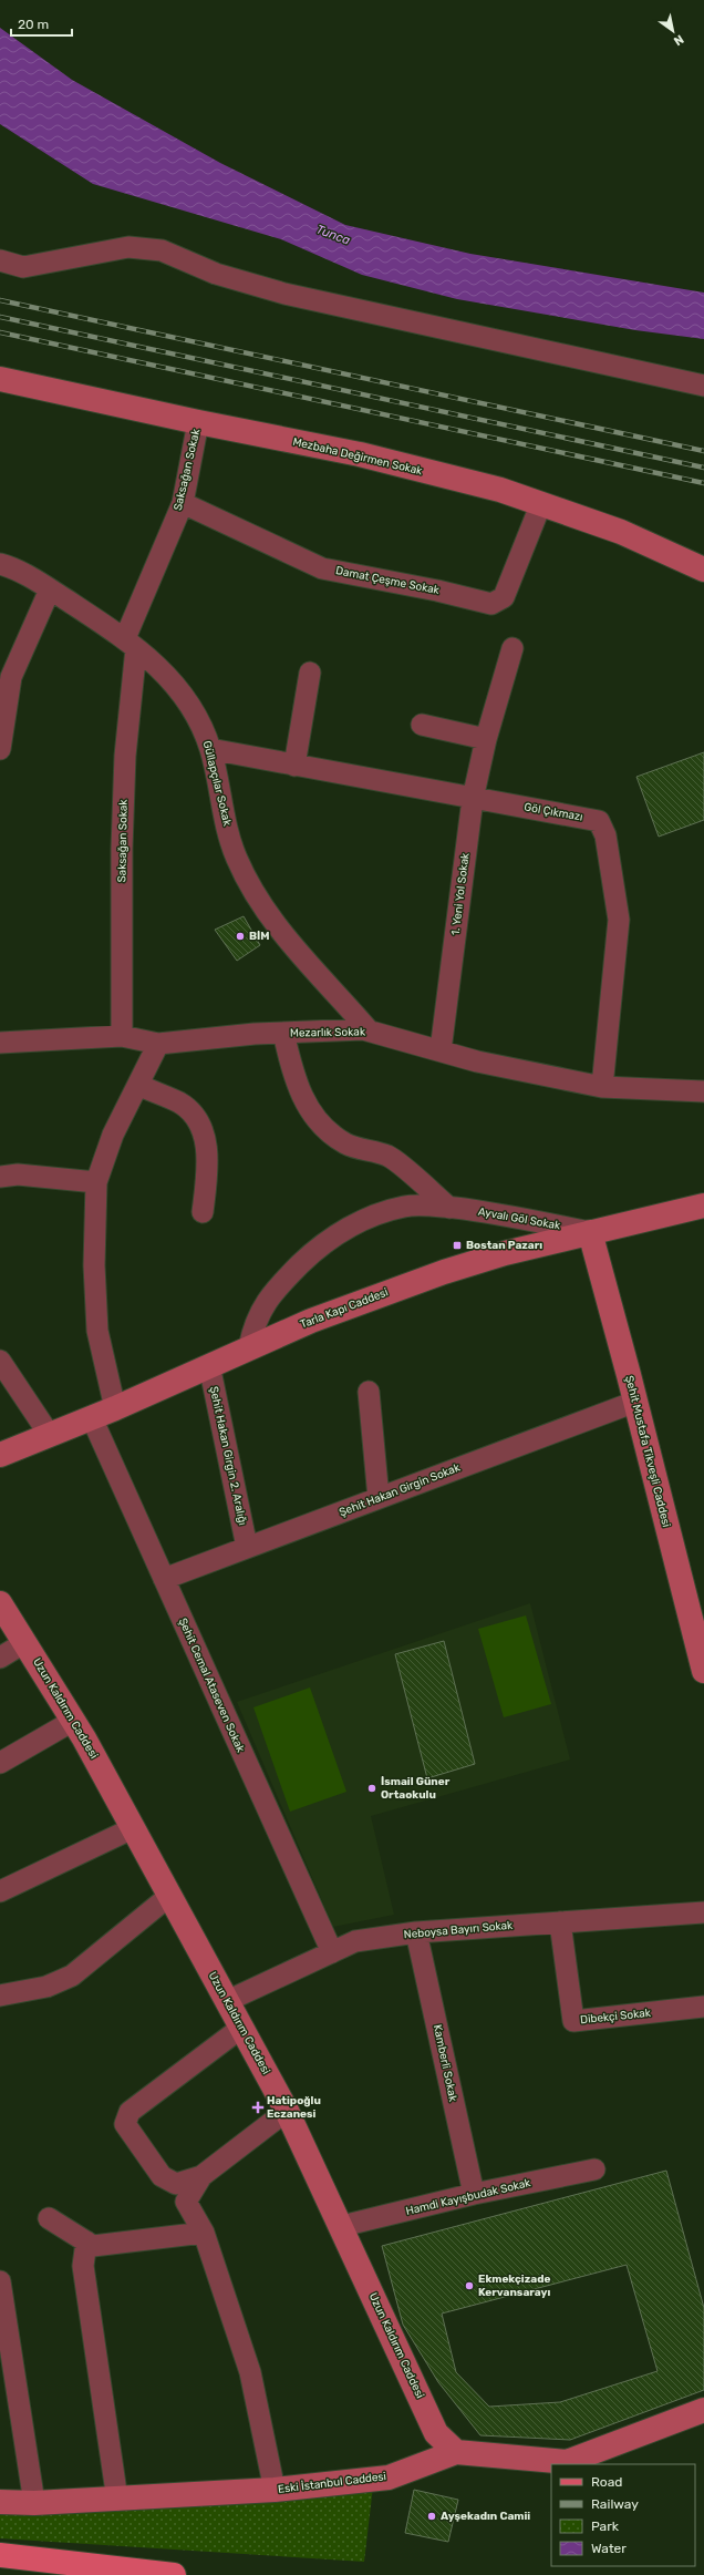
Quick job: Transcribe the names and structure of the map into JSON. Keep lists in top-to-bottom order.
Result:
{
  "streets": {
    "main road": [
      "Mezbaha Değirmen Sokak",
      "Tarla Kapı Caddesi",
      "Şehit Mustafa Tikveşli Caddesi",
      "Uzun Kaldırım Caddesi",
      "Eski İstanbul Caddesi"
    ],
    "street": [
      "Saksağan Sokak",
      "Damat Çeşme Sokak",
      "Güllapçılar Sokak",
      "Göl Çıkmazı",
      "1. Yeni Yol Sokak",
      "Mezarlık Sokak",
      "Ayvalı Göl Sokak",
      "Şehit Hakan Girgin 2. Aralığı",
      "Şehit Hakan Girgin Sokak",
      "Şehit Cemal Ataseven Sokak",
      "Neboysa Bayırı Sokak",
      "Dibekçi Sokak",
      "Kamberli Sokak",
      "Hamdi Kayışbudak Sokak"
    ]
  },
  "crossings": [
    ["Mezbaha Değirmen Sokak", "Saksağan Sokak"],
    ["Mezbaha Değirmen Sokak", "Damat Çeşme Sokak"],
    ["Saksağan Sokak", "Damat Çeşme Sokak"],
    ["Saksağan Sokak", "Güllapçılar Sokak"],
    ["Saksağan Sokak", "Mezarlık Sokak"],
    ["Güllapçılar Sokak", "Göl Çıkmazı"],
    ["Güllapçılar Sokak", "Mezarlık Sokak"],
    ["Göl Çıkmazı", "1. Yeni Yol Sokak"],
    ["Göl Çıkmazı", "Mezarlık Sokak"],
    ["1. Yeni Yol Sokak", "Mezarlık Sokak"],
    ["Ayvalı Göl Sokak", "Tarla Kapı Caddesi"],
    ["Ayvalı Göl Sokak", "Şehit Mustafa Tikveşli Caddesi"],
    ["Tarla Kapı Caddesi", "Şehit Mustafa Tikveşli Caddesi"],
    ["Tarla Kapı Caddesi", "Şehit Hakan Girgin 2. Aralığı"],
    ["Tarla Kapı Caddesi", "Şehit Cemal Ataseven Sokak"],
    ["Şehit Mustafa Tikveşli Caddesi", "Şehit Hakan Girgin Sokak"],
    ["Şehit Hakan Girgin 2. Aralığı", "Şehit Hakan Girgin Sokak"],
    ["Şehit Hakan Girgin Sokak", "Şehit Cemal Ataseven Sokak"],
    ["Şehit Cemal Ataseven Sokak", "Neboysa Bayırı Sokak"],
    ["Uzun Kaldırım Caddesi", "Neboysa Bayırı Sokak"],
    ["Uzun Kaldırım Caddesi", "Hamdi Kayışbudak Sokak"],
    ["Uzun Kaldırım Caddesi", "Eski İstanbul Caddesi"],
    ["Neboysa Bayırı Sokak", "Dibekçi Sokak"],
    ["Neboysa Bayırı Sokak", "Kamberli Sokak"],
    ["Kamberli Sokak", "Hamdi Kayışbudak Sokak"]
  ],
  "water": ["Tunca"],
  "places": {
    "other": [
      "BİM",
      "İsmail Güner Ortaokulu",
      "Ekmekçizade Kervansarayı",
      "Ayşekadın Camii"
    ],
    "transit": ["Bostan Pazarı"],
    "health": ["Hatipoğlu Eczanesi"]
  },
  "legend": [
    "Road",
    "Railway",
    "Park",
    "Water"
  ],
  "scale_bar": "20 m",
  "north": "bottom right"
}
